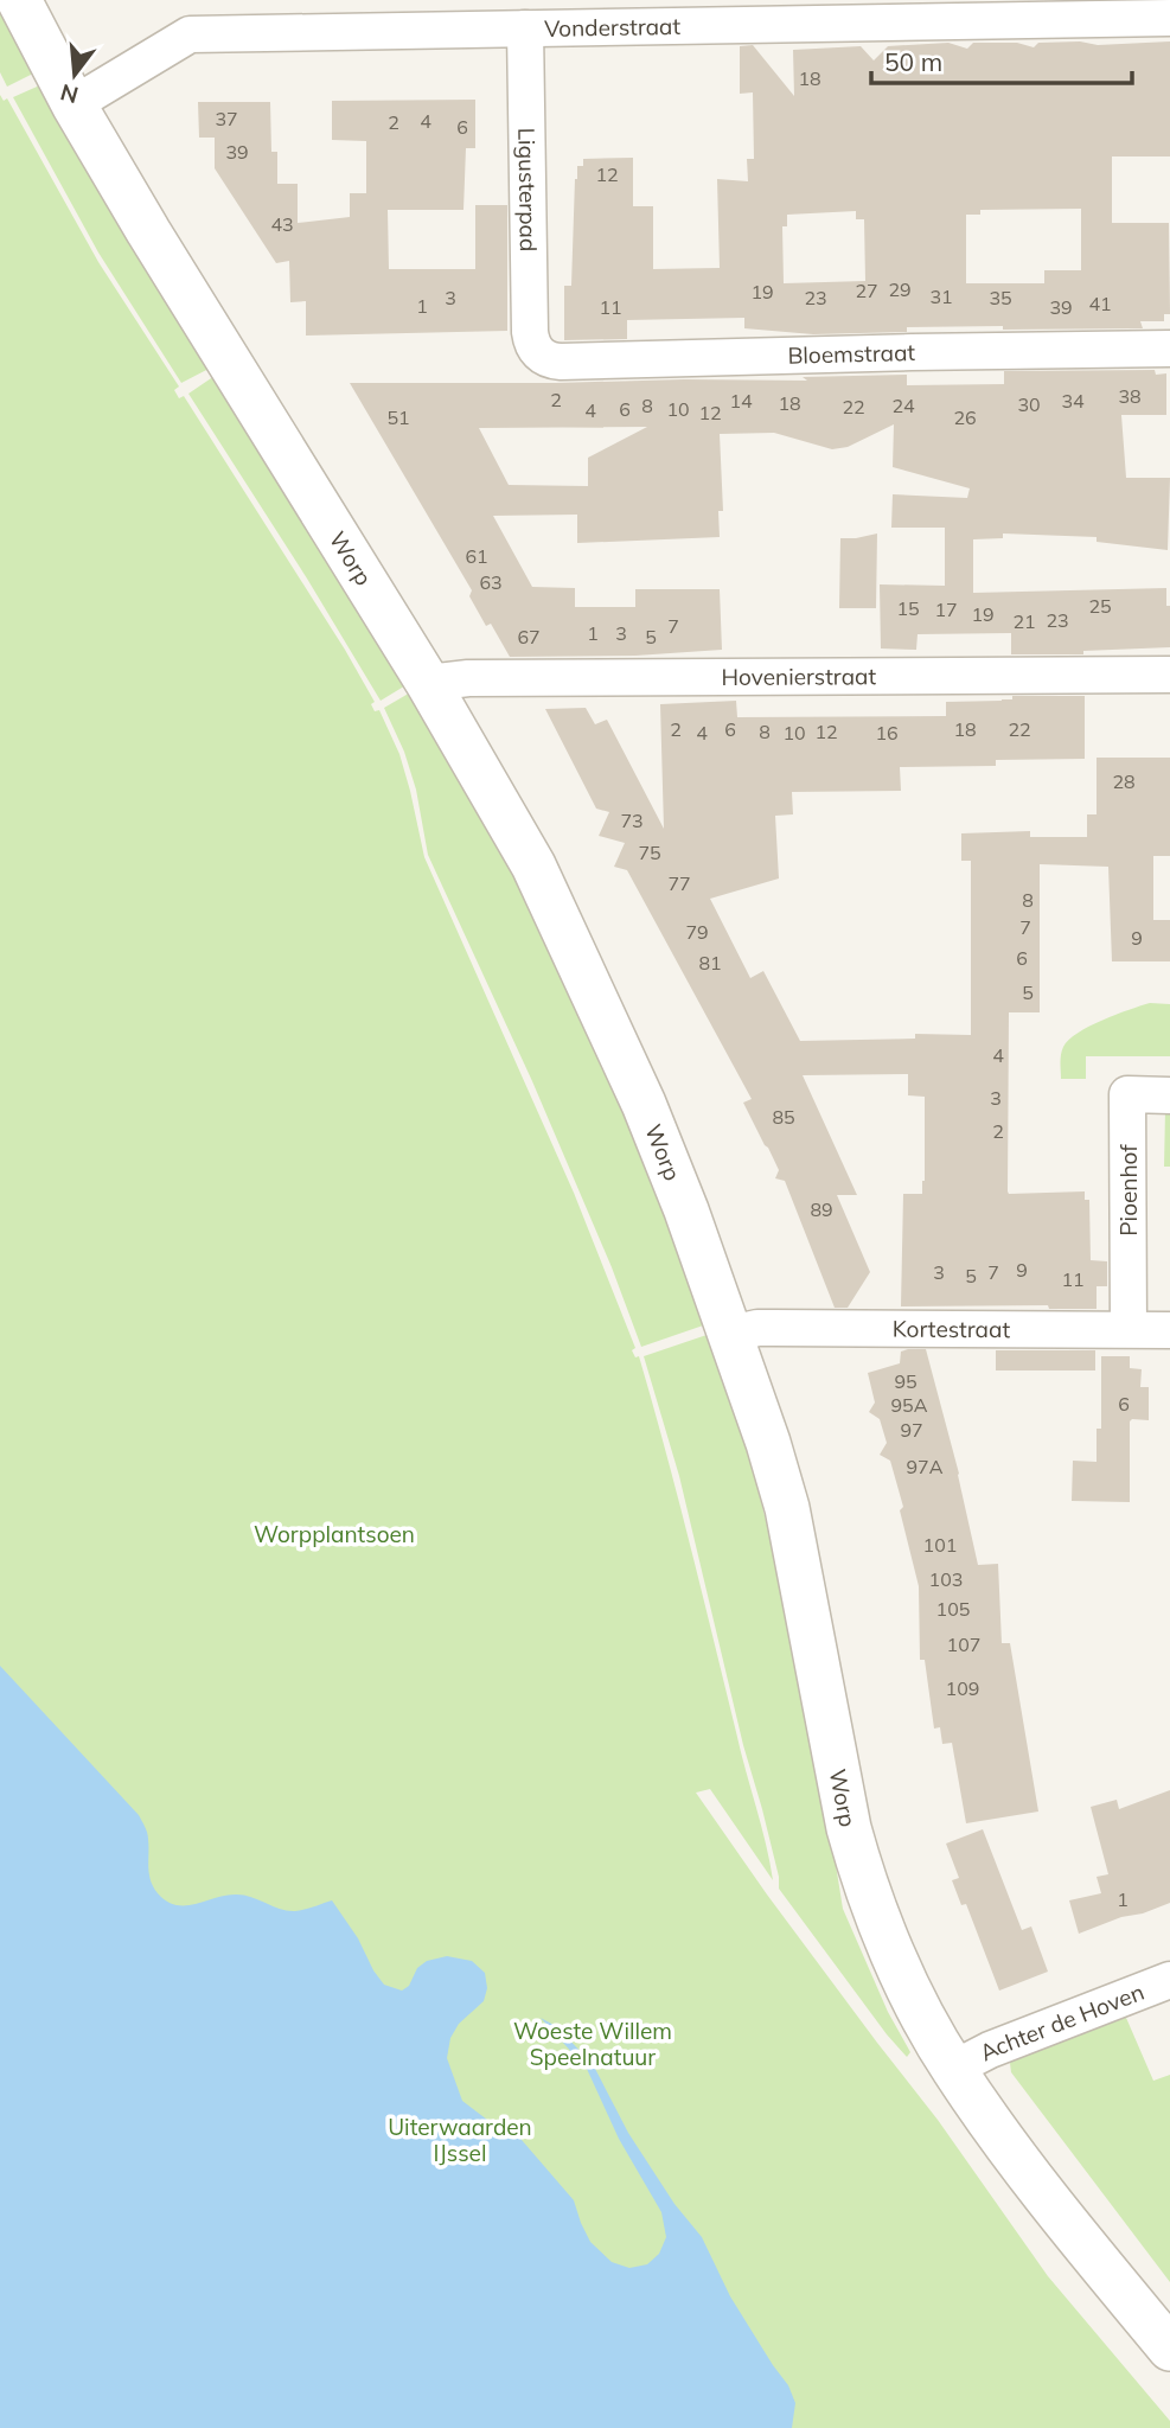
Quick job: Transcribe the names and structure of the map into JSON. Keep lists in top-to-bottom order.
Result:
{
  "streets": {
    "street": [
      "Vonderstraat",
      "Ligusterpad",
      "Bloemstraat",
      "Worp",
      "Hovenierstraat",
      "Pioenhof",
      "Kortestraat",
      "Achter de Hoven"
    ]
  },
  "crossings": [
    ["Vonderstraat", "Ligusterpad"],
    ["Vonderstraat", "Worp"],
    ["Ligusterpad", "Bloemstraat"],
    ["Worp", "Hovenierstraat"],
    ["Worp", "Kortestraat"],
    ["Worp", "Achter de Hoven"],
    ["Pioenhof", "Kortestraat"]
  ],
  "parks": ["Worpplantsoen", "Woeste Willem Speelnatuur", "Uiterwaarden IJssel"],
  "house_numbers": [
    "18",
    "37",
    "4",
    "2",
    "6",
    "39",
    "12",
    "43",
    "29",
    "27",
    "19",
    "31",
    "3",
    "23",
    "35",
    "41",
    "1",
    "11",
    "39",
    "38",
    "2",
    "14",
    "34",
    "18",
    "30",
    "8",
    "24",
    "22",
    "6",
    "10",
    "4",
    "12",
    "51",
    "26",
    "61",
    "63",
    "25",
    "15",
    "17",
    "19",
    "23",
    "21",
    "7",
    "1",
    "3",
    "67",
    "5",
    "2",
    "6",
    "18",
    "22",
    "8",
    "12",
    "4",
    "10",
    "16",
    "28",
    "73",
    "75",
    "77",
    "8",
    "7",
    "79",
    "9",
    "6",
    "81",
    "5",
    "4",
    "3",
    "85",
    "2",
    "89",
    "9",
    "3",
    "7",
    "5",
    "11",
    "95",
    "6",
    "95A",
    "97",
    "97A",
    "101",
    "103",
    "105",
    "107",
    "109",
    "1"
  ],
  "scale_bar": "50 m",
  "north": "bottom"
}
